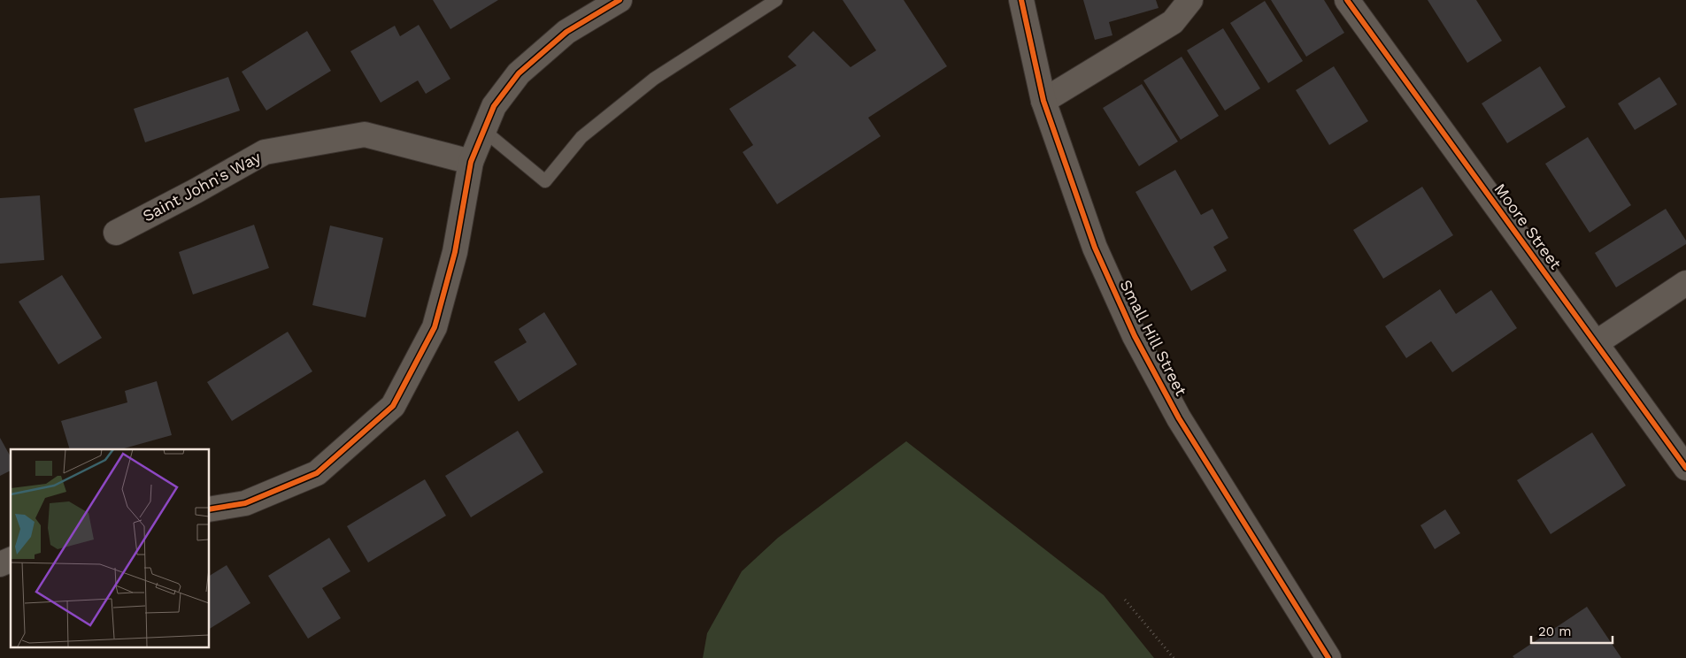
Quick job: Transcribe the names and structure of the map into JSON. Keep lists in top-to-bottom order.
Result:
{
  "streets": {
    "street": ["Saint John's Way", "Moore Street", "Small Hill Street"]
  },
  "scale_bar": "20 m"
}
